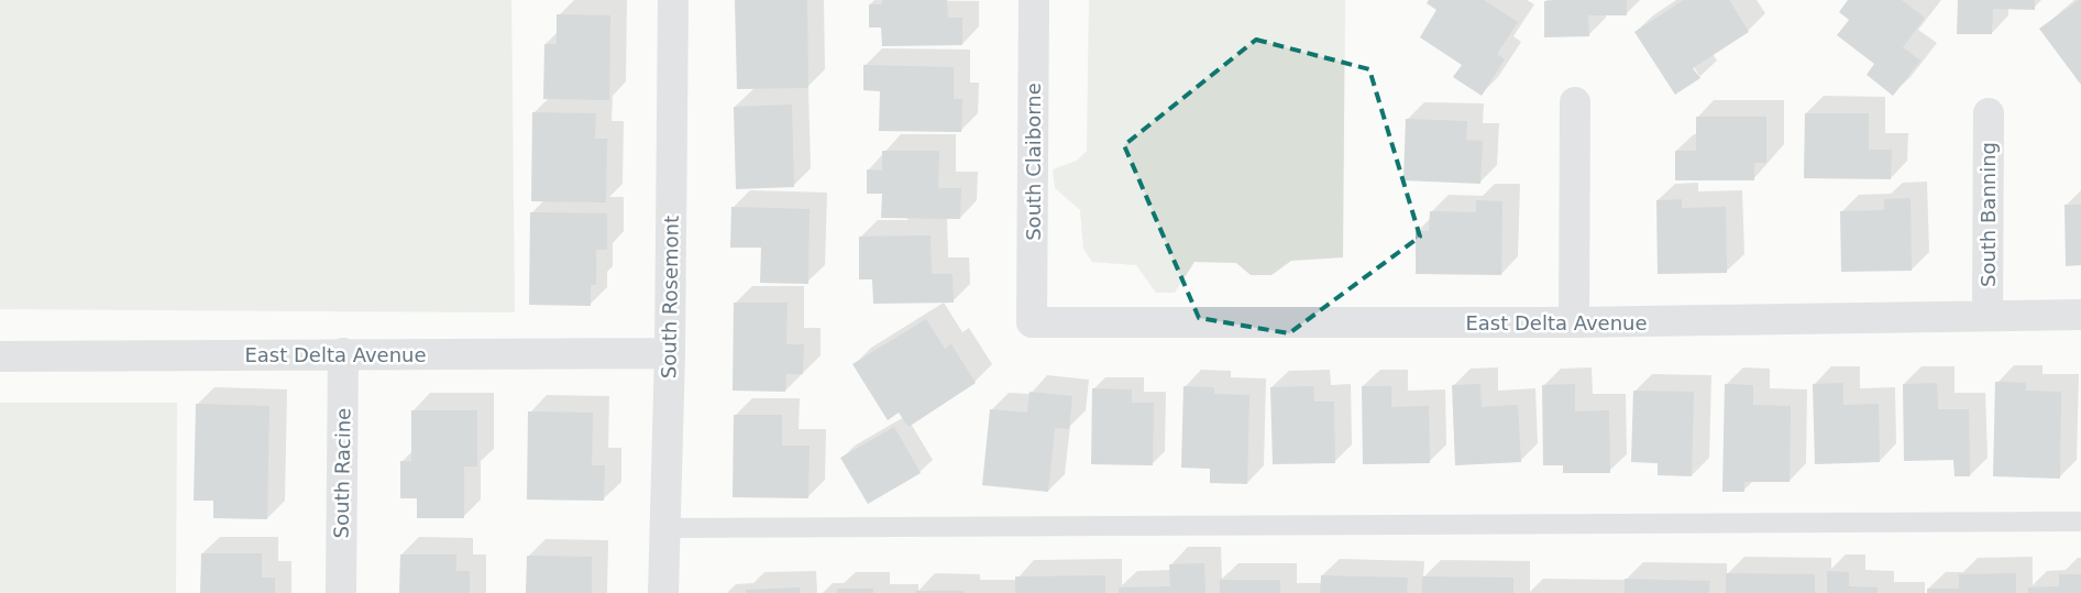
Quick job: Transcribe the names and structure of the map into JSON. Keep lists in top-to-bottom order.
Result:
{
  "streets": {
    "street": [
      "South Claiborne",
      "South Banning",
      "South Rosemont",
      "East Delta Avenue",
      "South Racine"
    ]
  },
  "crossings": [
    ["South Claiborne", "East Delta Avenue"],
    ["South Banning", "East Delta Avenue"],
    ["South Rosemont", "East Delta Avenue"],
    ["East Delta Avenue", "South Racine"]
  ]
}
